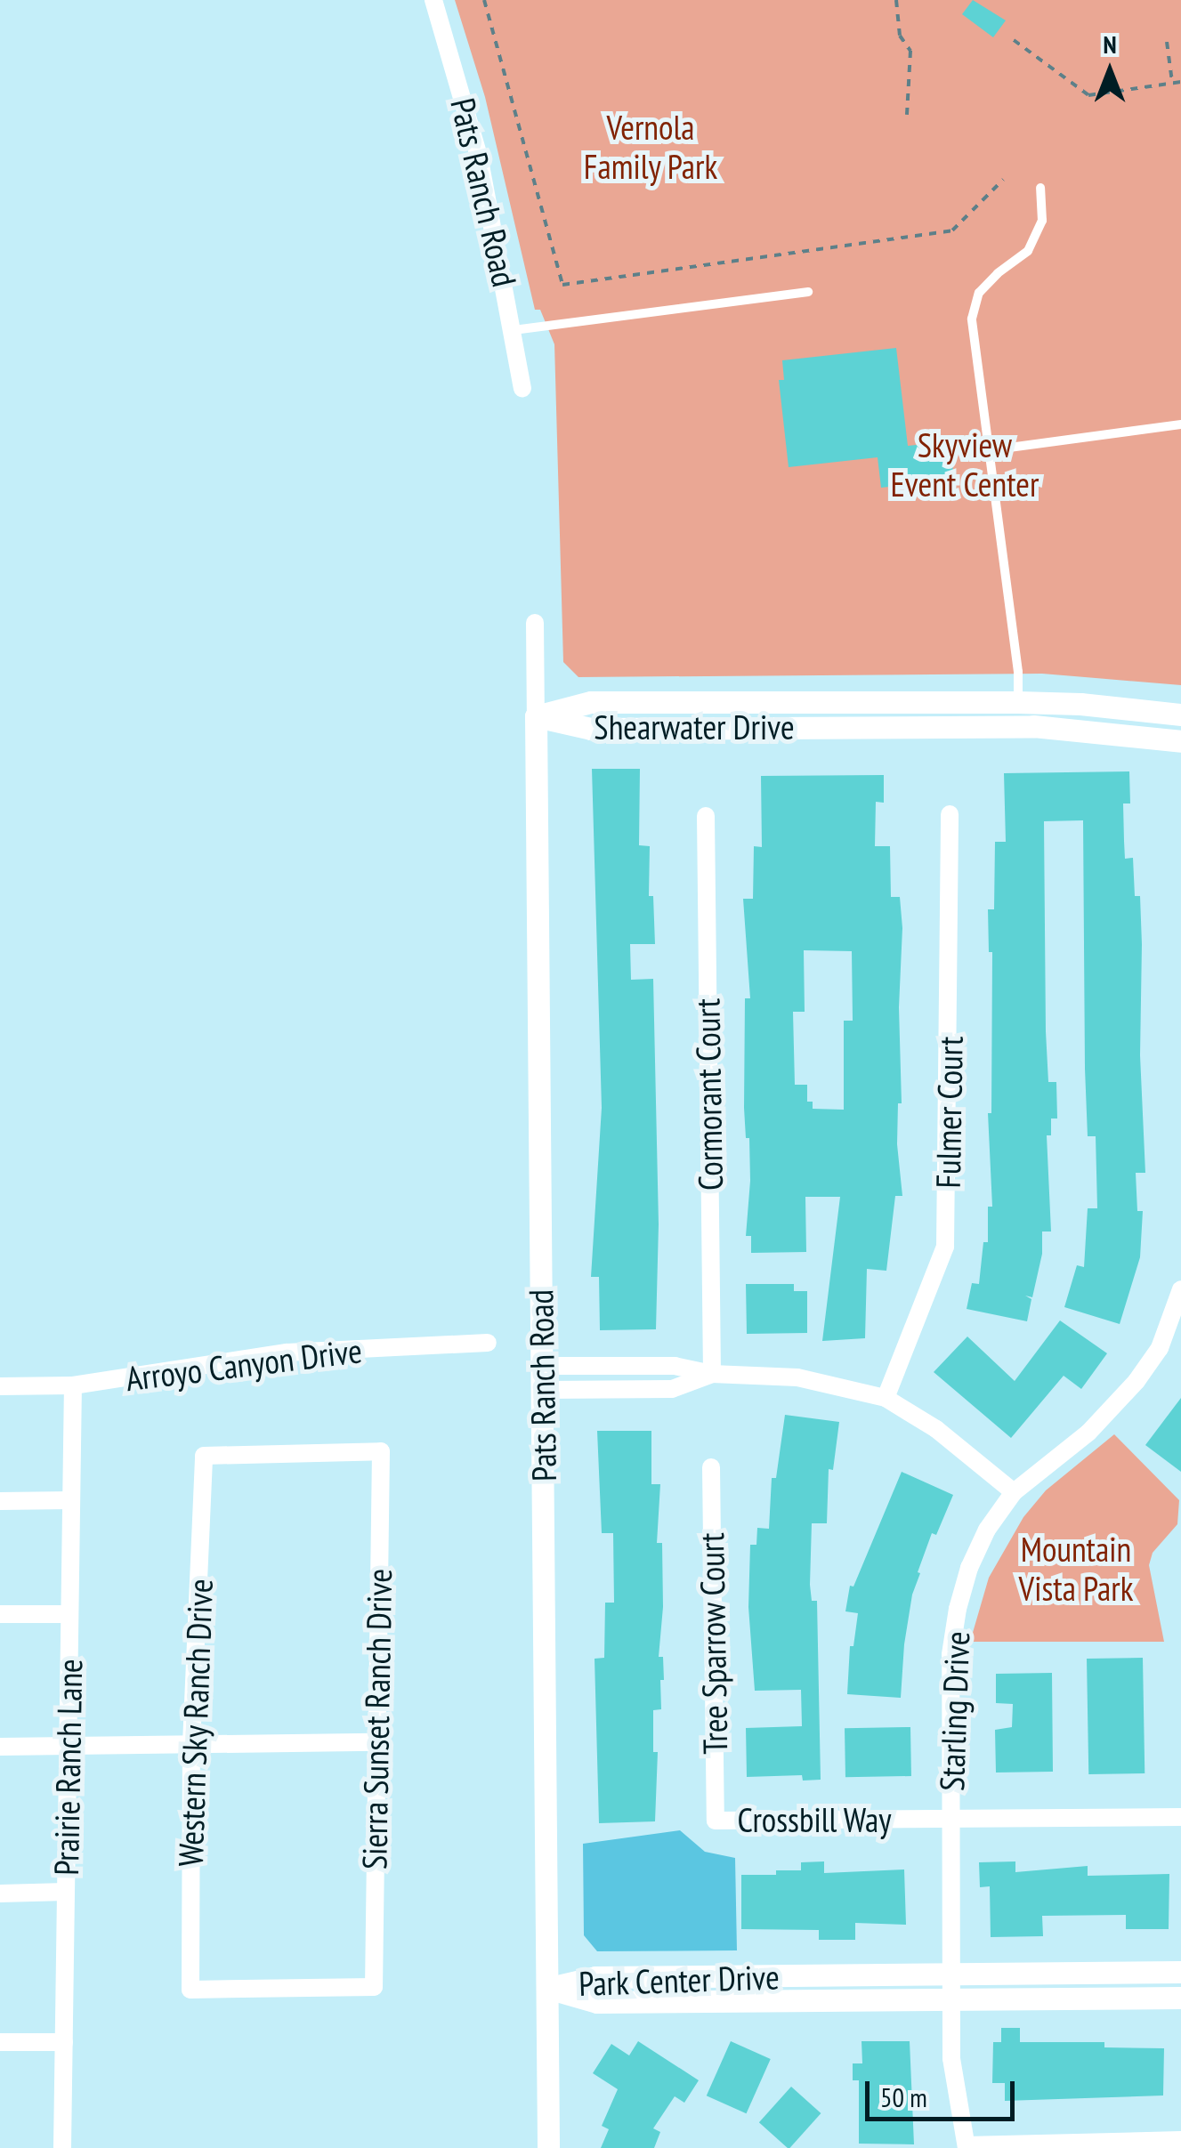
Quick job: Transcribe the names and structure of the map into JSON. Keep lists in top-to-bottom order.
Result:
{
  "streets": {
    "street": [
      "Pats Ranch Road",
      "Shearwater Drive",
      "Cormorant Court",
      "Fulmer Court",
      "Arroyo Canyon Drive",
      "Tree Sparrow Court",
      "Starling Drive",
      "Sierra Sunset Ranch Drive",
      "Western Sky Ranch Drive",
      "Prairie Ranch Lane",
      "Crossbill Way",
      "Park Center Drive"
    ]
  },
  "crossings": [
    ["Pats Ranch Road", "Shearwater Drive"],
    ["Pats Ranch Road", "Park Center Drive"],
    ["Arroyo Canyon Drive", "Prairie Ranch Lane"],
    ["Tree Sparrow Court", "Crossbill Way"],
    ["Starling Drive", "Crossbill Way"],
    ["Starling Drive", "Park Center Drive"],
    ["Sierra Sunset Ranch Drive", "Western Sky Ranch Drive"]
  ],
  "parks": ["Vernola Family Park", "Skyview Event Center", "Mountain Vista Park"],
  "scale_bar": "50 m",
  "north": "top"
}
